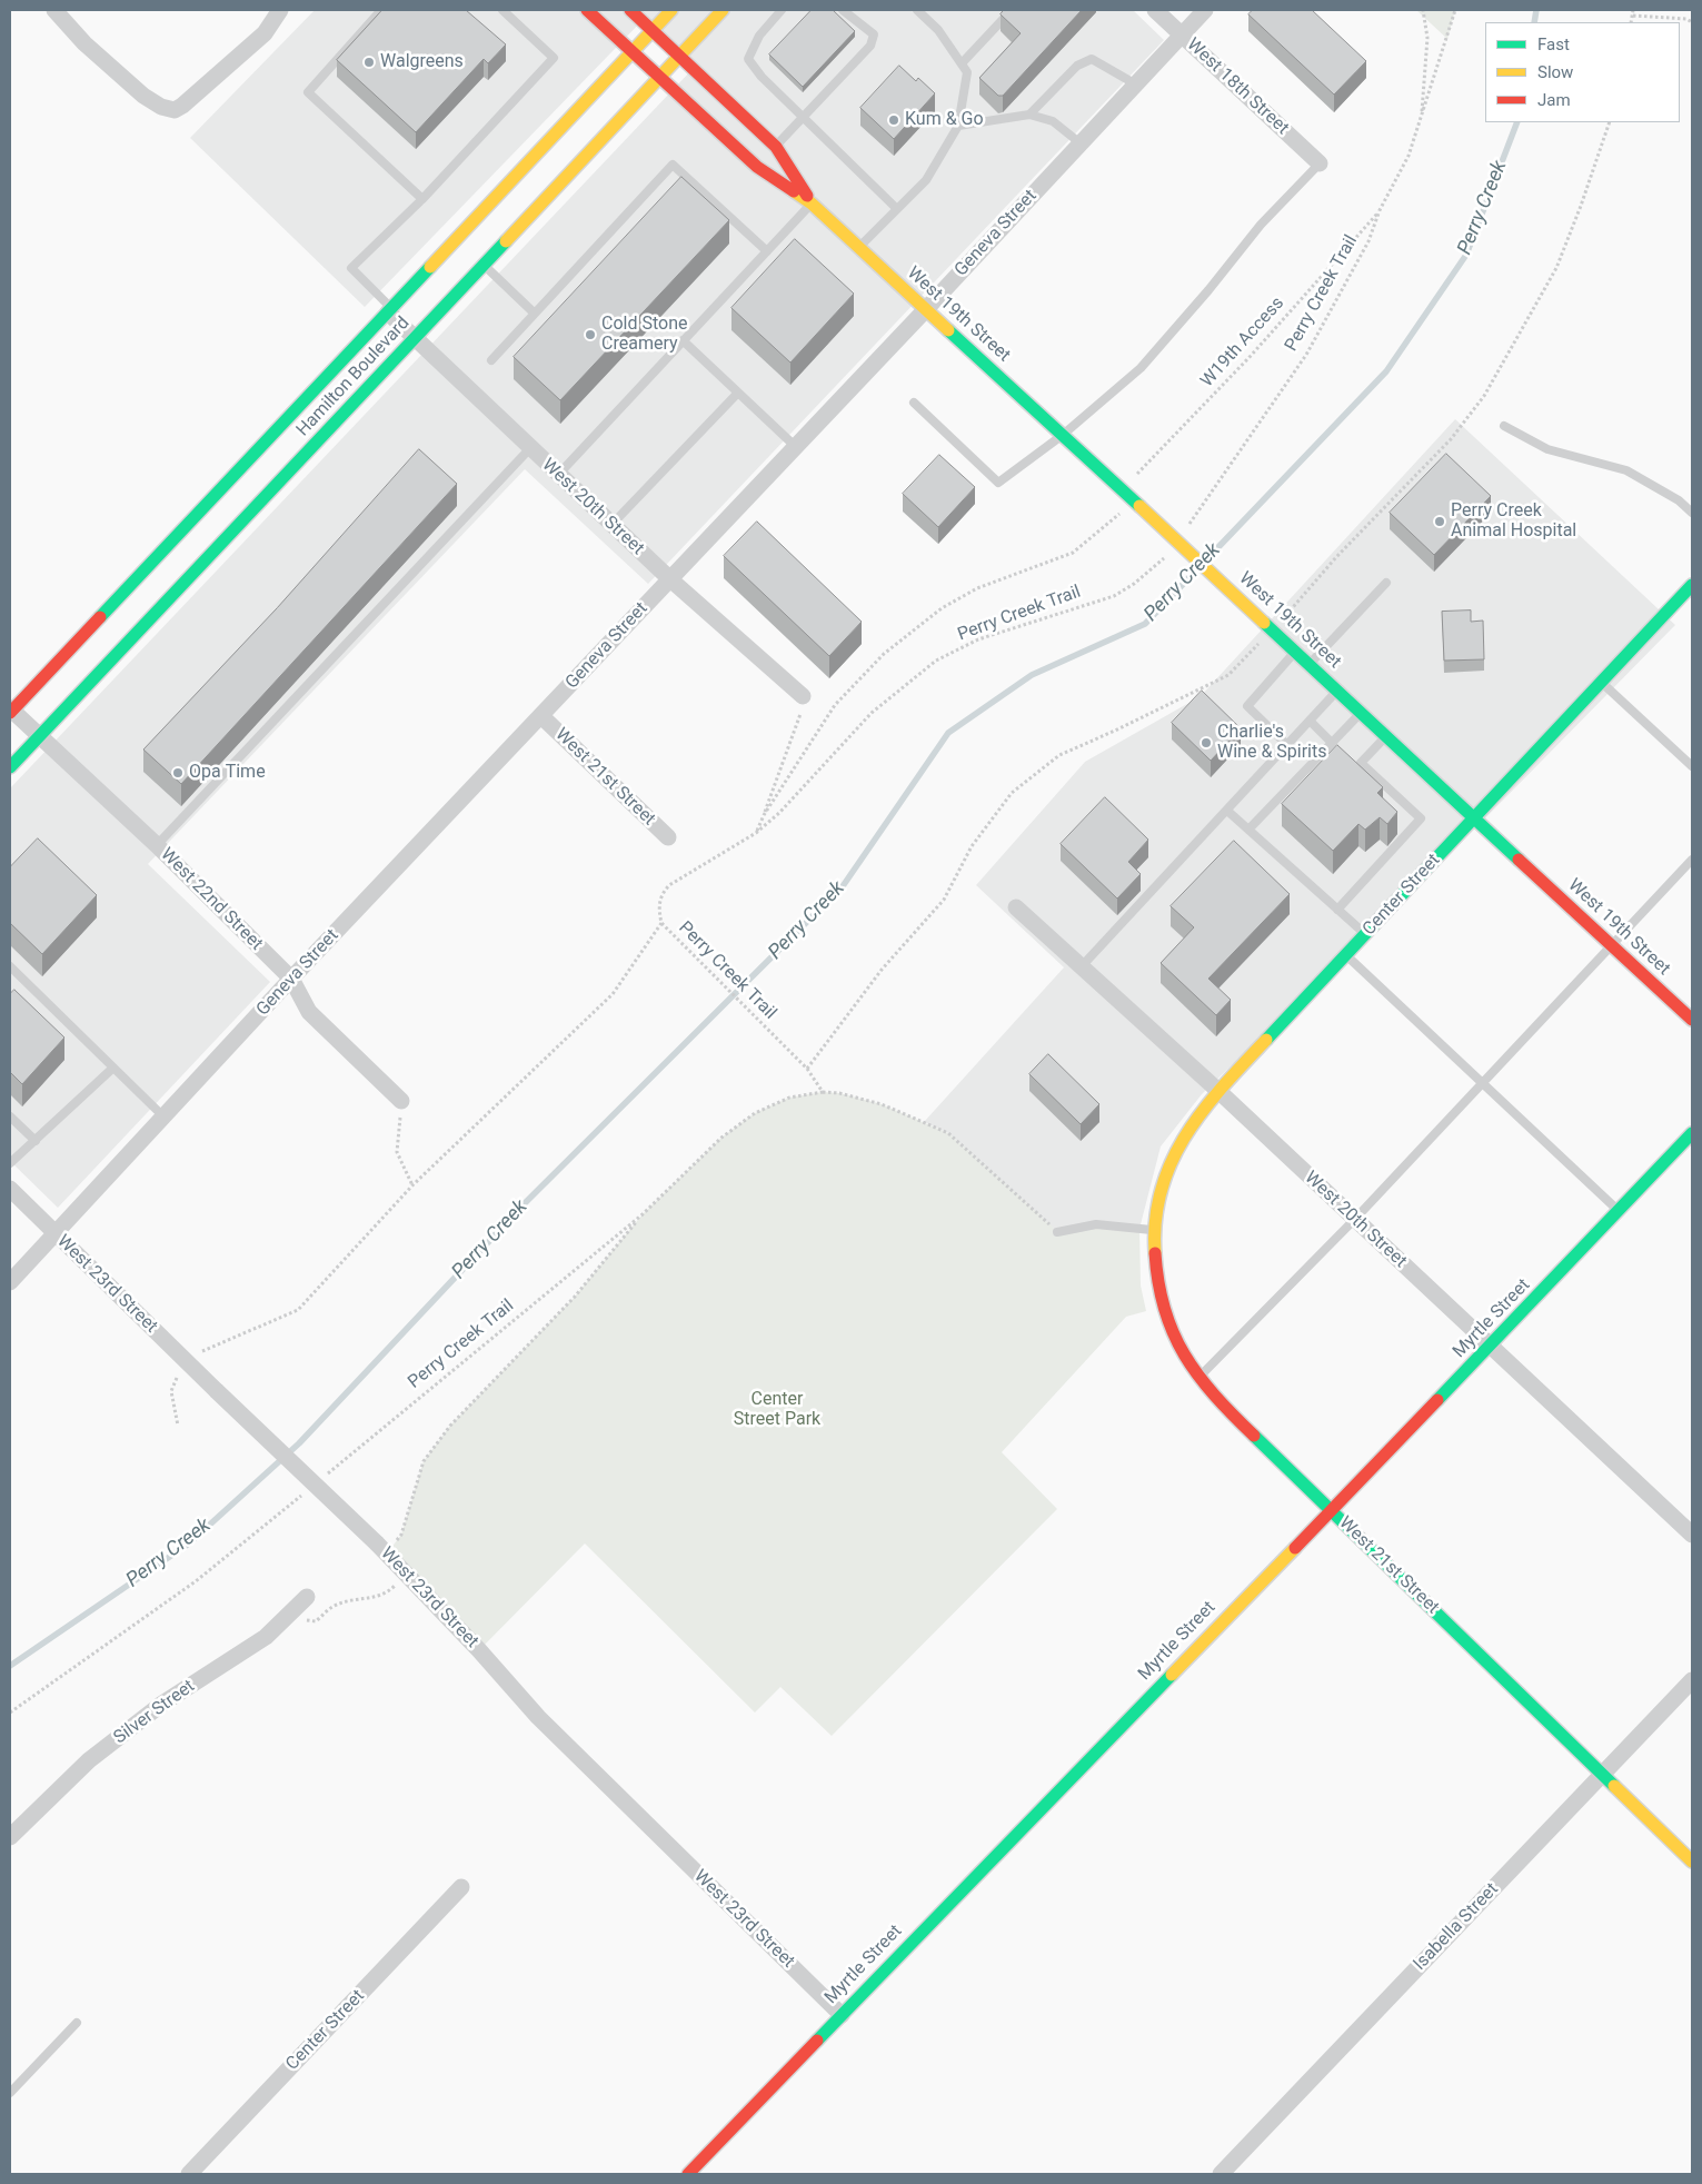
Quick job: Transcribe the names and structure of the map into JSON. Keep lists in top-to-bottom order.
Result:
{
  "streets": {
    "main road": [
      "West 19th Street",
      "Hamilton Boulevard",
      "West 21st Street",
      "Center Street",
      "Myrtle Street"
    ],
    "street": [
      "West 18th Street",
      "Geneva Street",
      "West 20th Street",
      "West 22nd Street",
      "West 23rd Street",
      "Silver Street",
      "Isabella Street"
    ],
    "path": ["Perry Creek Trail", "W19th Access"]
  },
  "crossings": [
    ["West 18th Street", "Geneva Street"],
    ["Geneva Street", "West 19th Street"],
    ["Geneva Street", "West 20th Street"],
    ["Geneva Street", "West 21st Street"],
    ["Geneva Street", "West 22nd Street"],
    ["Geneva Street", "West 23rd Street"],
    ["Perry Creek Trail", "W19th Access"],
    ["West 19th Street", "W19th Access"],
    ["West 19th Street", "Hamilton Boulevard"],
    ["West 19th Street", "Center Street"],
    ["Hamilton Boulevard", "West 20th Street"],
    ["Hamilton Boulevard", "West 22nd Street"],
    ["West 20th Street", "Center Street"],
    ["West 20th Street", "Myrtle Street"],
    ["West 21st Street", "Center Street"],
    ["West 21st Street", "Myrtle Street"],
    ["West 21st Street", "Isabella Street"],
    ["West 23rd Street", "Myrtle Street"]
  ],
  "water": ["Perry Creek"],
  "parks": ["Center Street Park"],
  "places": [
    "Walgreens",
    "Kum & Go",
    "Cold Stone Creamery",
    "Perry Creek Animal Hospital",
    "Charlie's Wine & Spirits",
    "Opa Time"
  ],
  "legend": ["Fast", "Slow", "Jam"]
}
